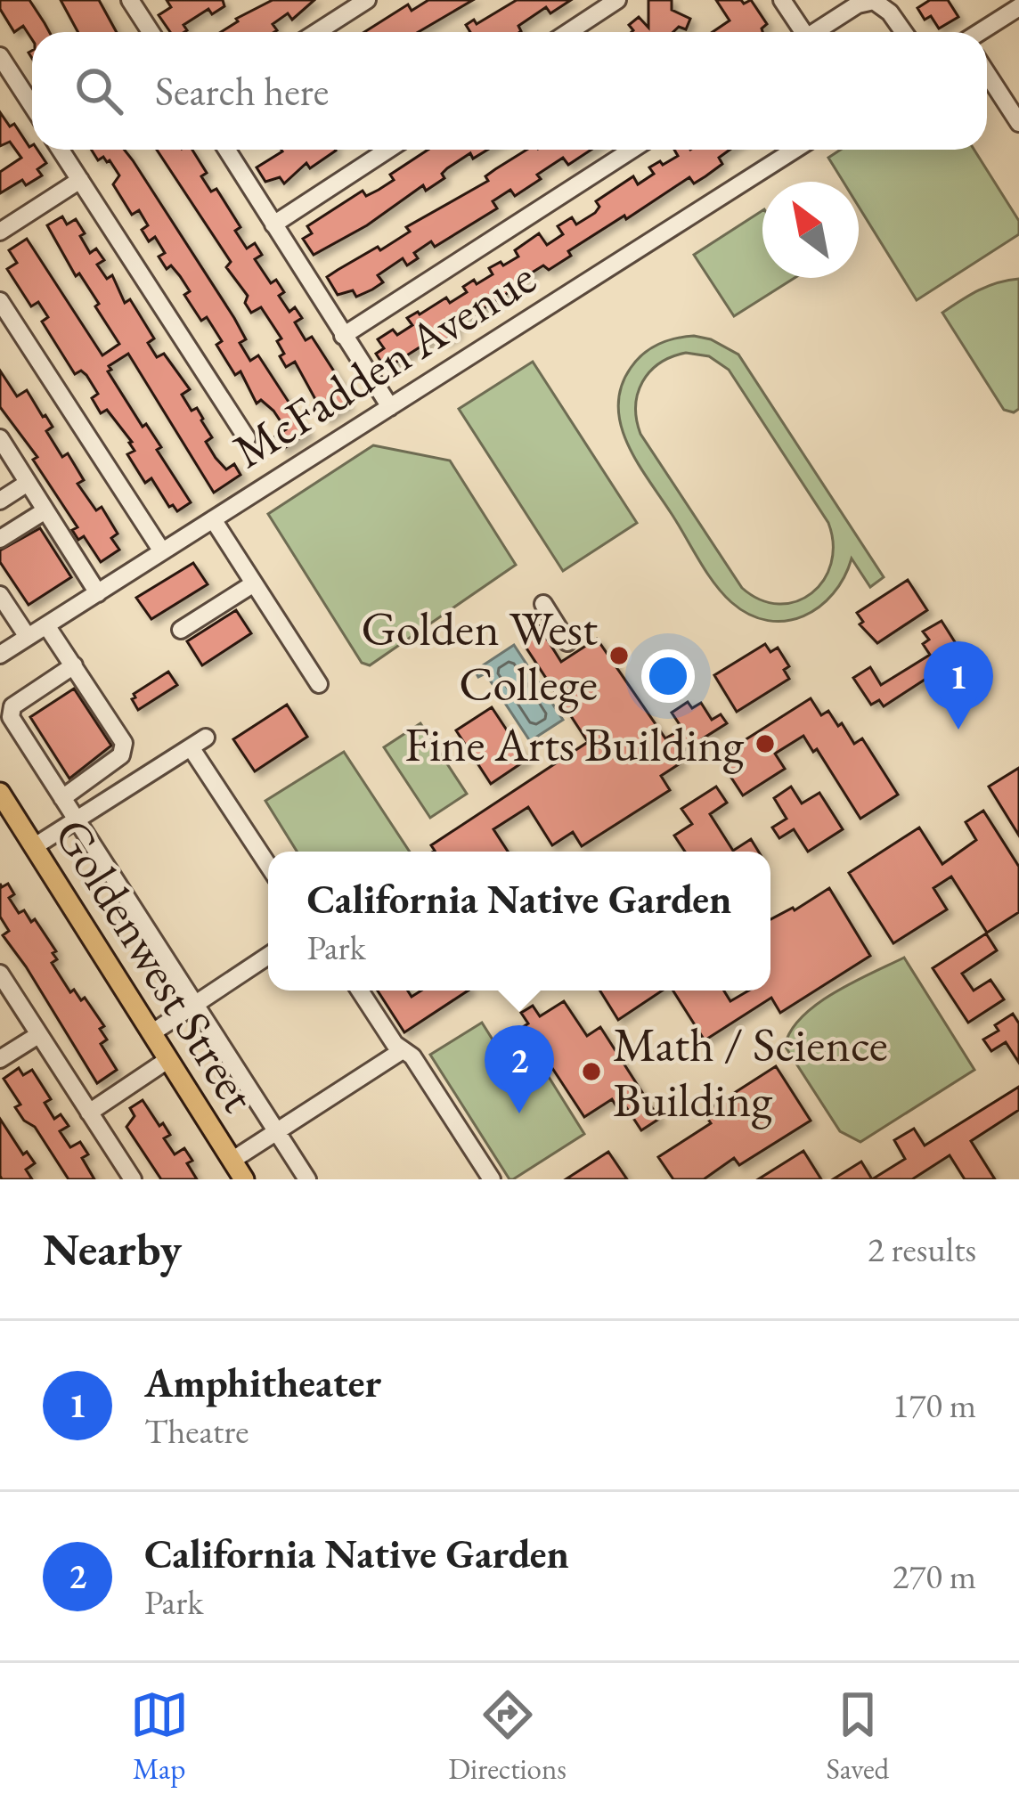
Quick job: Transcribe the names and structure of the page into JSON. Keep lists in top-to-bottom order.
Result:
{
  "streets": {
    "main road": ["Goldenwest Street"],
    "street": ["McFadden Avenue"]
  },
  "places": ["Golden West College", "Fine Arts Building", "Math / Science Building"],
  "north": "top left",
  "page": {
    "search": "Search here",
    "pins": ["1", "2"],
    "popup": ["California Native Garden", "Park"],
    "heading": ["Nearby", "2 results"],
    "list": [
      {
        "mark": "1",
        "name": "Amphitheater",
        "note": "Theatre",
        "value": "170 m"
      },
      {
        "mark": "2",
        "name": "California Native Garden",
        "note": "Park",
        "value": "270 m"
      }
    ],
    "nav": ["Map", "Directions", "Saved"]
  }
}
